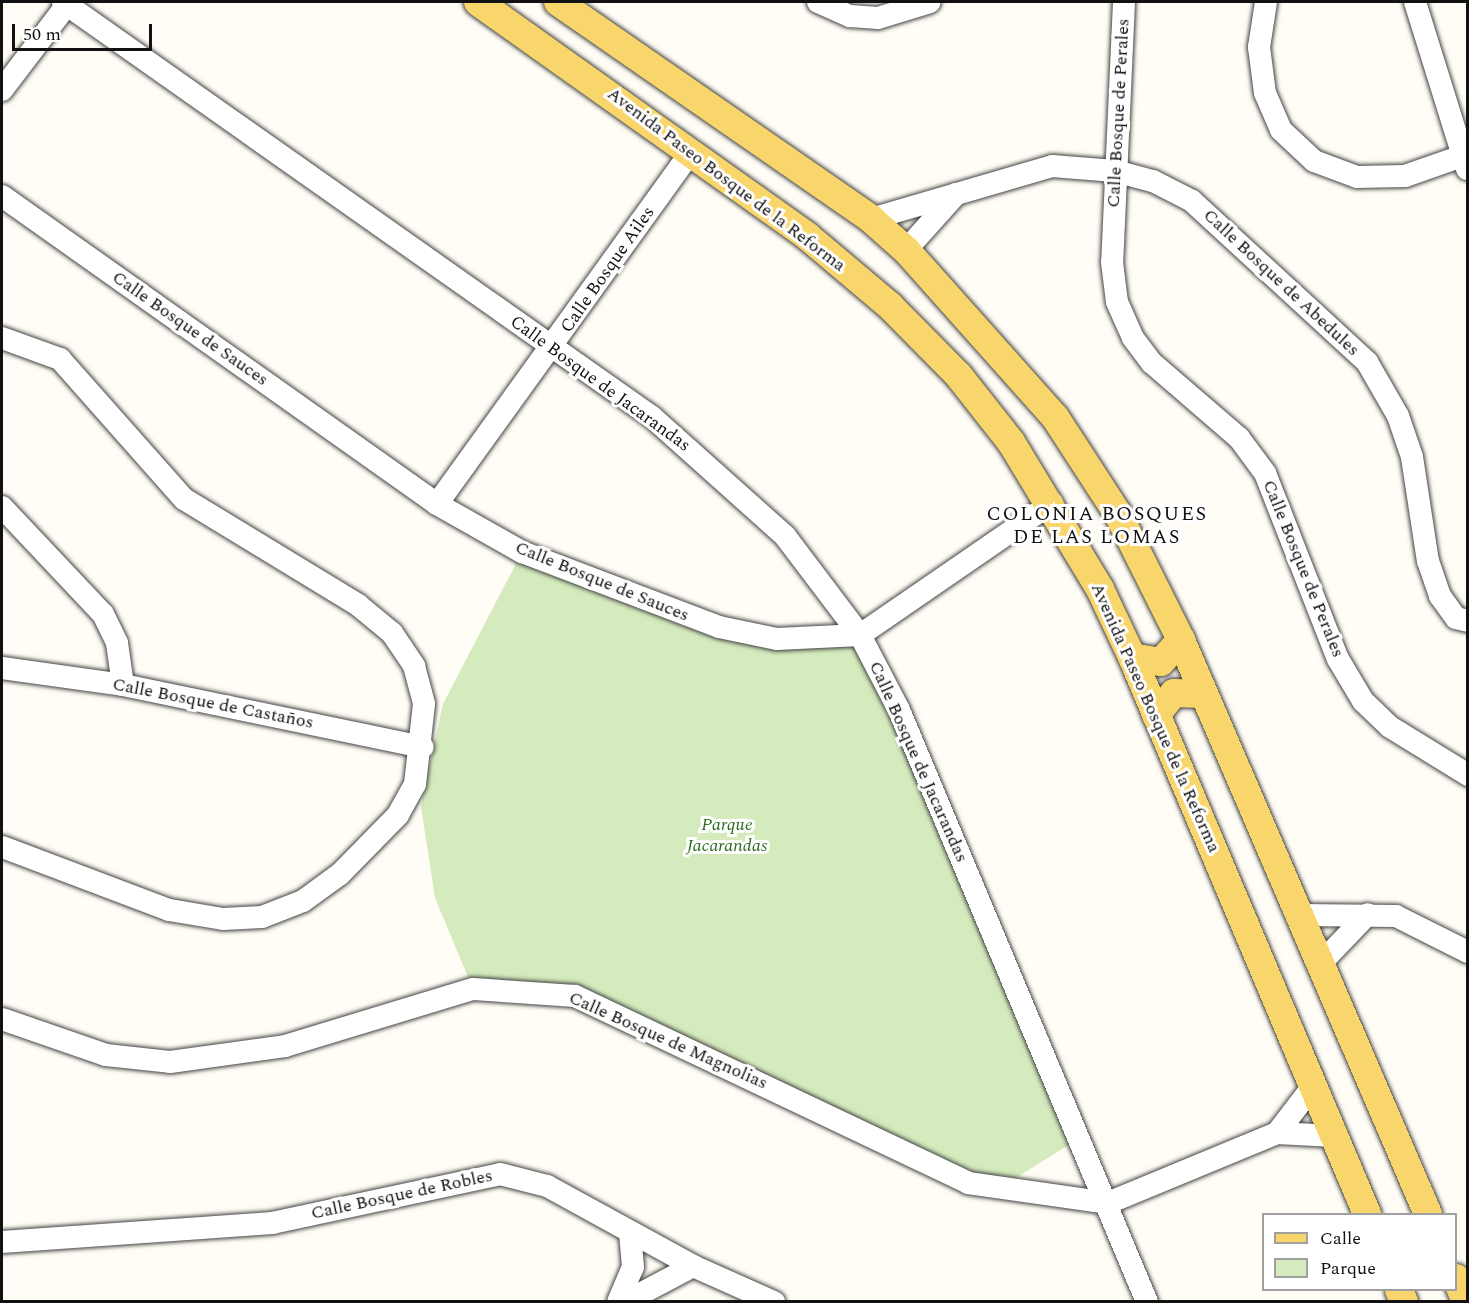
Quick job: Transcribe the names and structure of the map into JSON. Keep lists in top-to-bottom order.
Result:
{
  "streets": {
    "main road": ["Avenida Paseo Bosque de la Reforma"],
    "street": [
      "Calle Bosque de Perales",
      "Calle Bosque Ailes",
      "Calle Bosque de Abedules",
      "Calle Bosque de Sauces",
      "Calle Bosque de Jacarandas",
      "Calle Bosque de Castaños",
      "Calle Bosque de Magnolias",
      "Calle Bosque de Robles"
    ]
  },
  "crossings": [
    ["Calle Bosque de Perales", "Calle Bosque de Abedules"],
    ["Avenida Paseo Bosque de la Reforma", "Calle Bosque Ailes"],
    ["Calle Bosque Ailes", "Calle Bosque de Sauces"],
    ["Calle Bosque Ailes", "Calle Bosque de Jacarandas"],
    ["Calle Bosque de Sauces", "Calle Bosque de Jacarandas"],
    ["Calle Bosque de Jacarandas", "Calle Bosque de Magnolias"]
  ],
  "districts": ["COLONIA BOSQUES DE LAS LOMAS"],
  "parks": ["Parque Jacarandas"],
  "legend": ["Calle", "Parque"],
  "scale_bar": "50 m"
}
